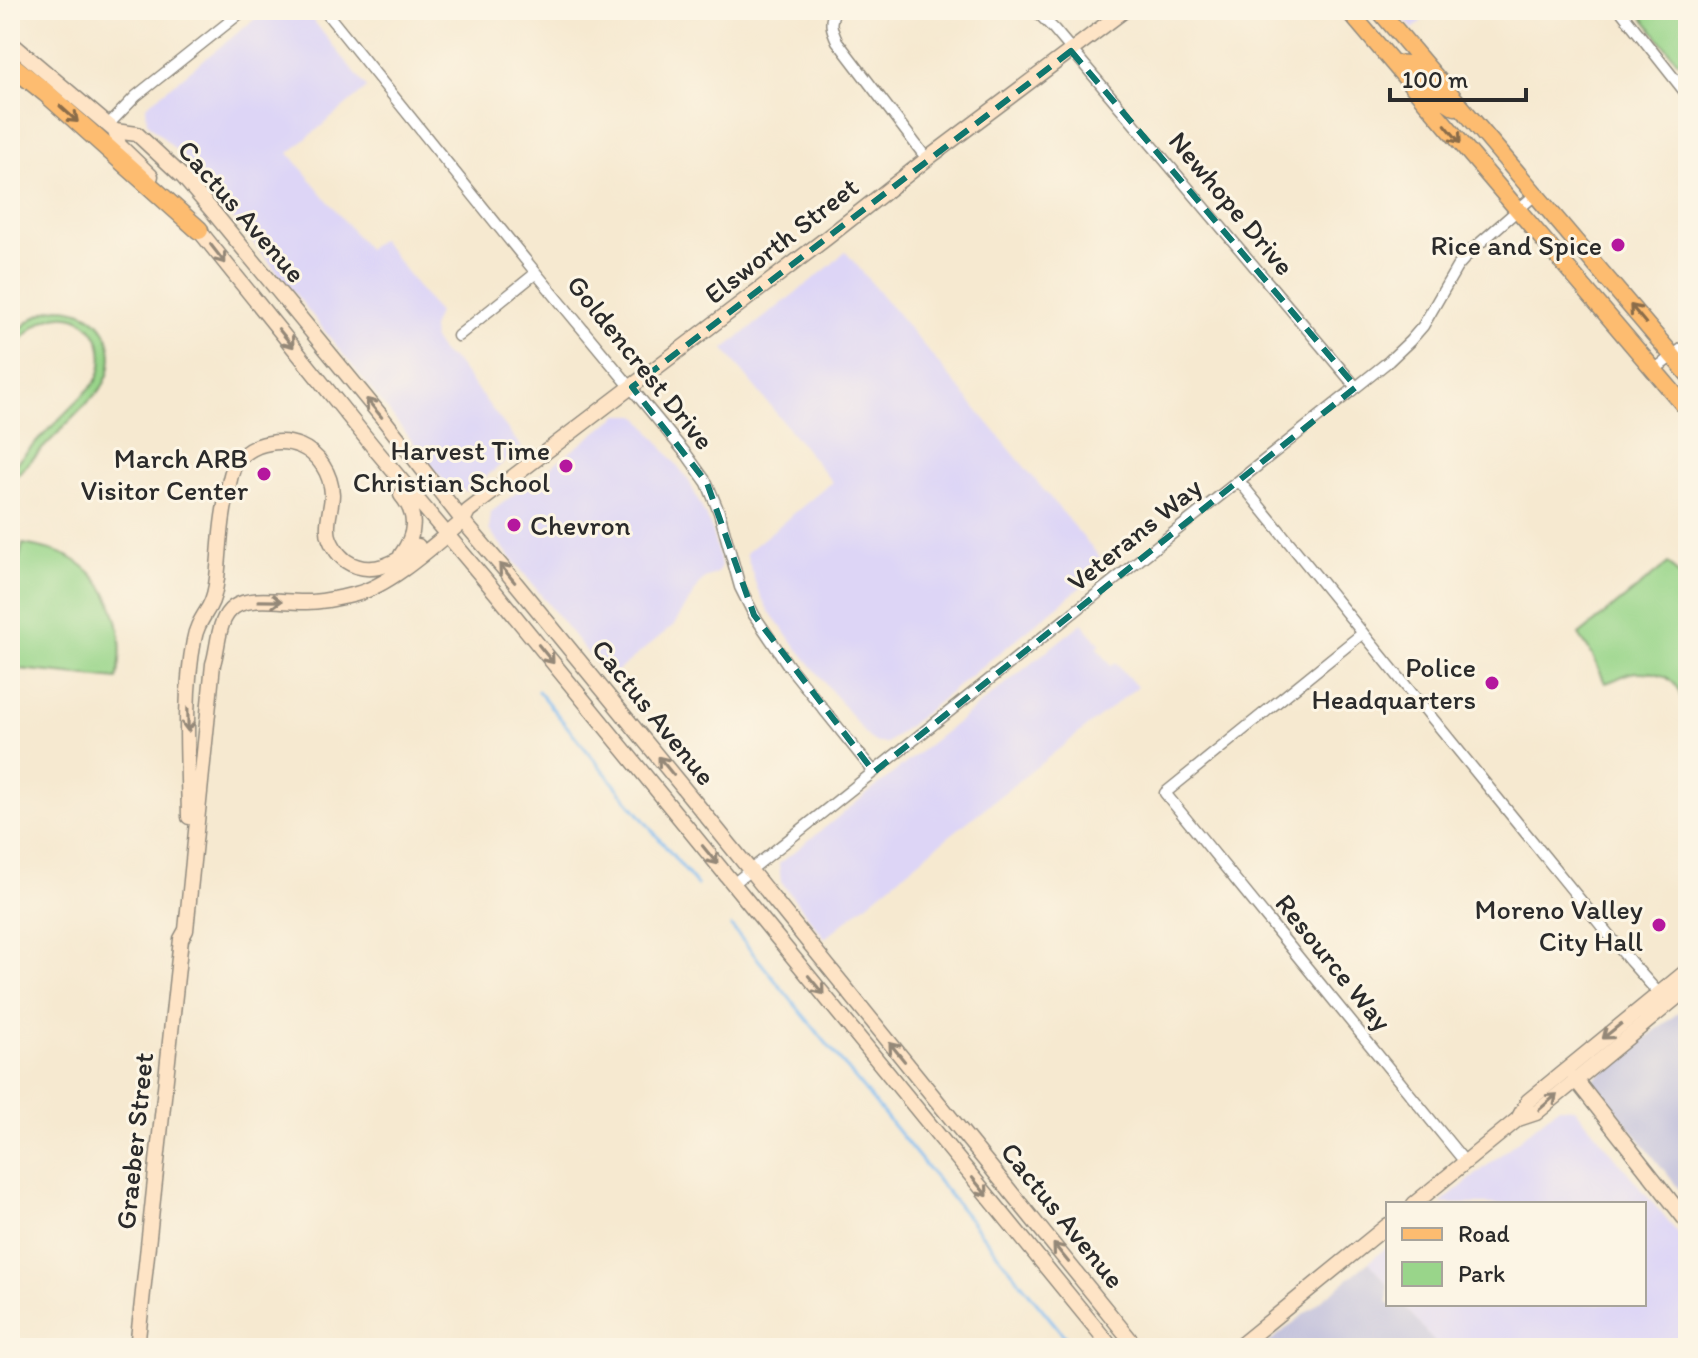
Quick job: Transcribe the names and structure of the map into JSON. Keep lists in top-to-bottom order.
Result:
{
  "streets": {
    "main road": ["Cactus Avenue", "Elsworth Street", "Graeber Street"],
    "street": [
      "Newhope Drive",
      "Goldencrest Drive",
      "Veterans Way",
      "Resource Way"
    ]
  },
  "crossings": [
    ["Newhope Drive", "Elsworth Street"],
    ["Newhope Drive", "Veterans Way"],
    ["Cactus Avenue", "Elsworth Street"],
    ["Cactus Avenue", "Veterans Way"],
    ["Cactus Avenue", "Graeber Street"],
    ["Elsworth Street", "Goldencrest Drive"],
    ["Elsworth Street", "Graeber Street"],
    ["Goldencrest Drive", "Veterans Way"]
  ],
  "places": [
    "Rice and Spice",
    "Harvest Time Christian School",
    "March ARB Visitor Center",
    "Chevron",
    "Police Headquarters",
    "Moreno Valley City Hall"
  ],
  "legend": ["Road", "Park"],
  "scale_bar": "100 m"
}
